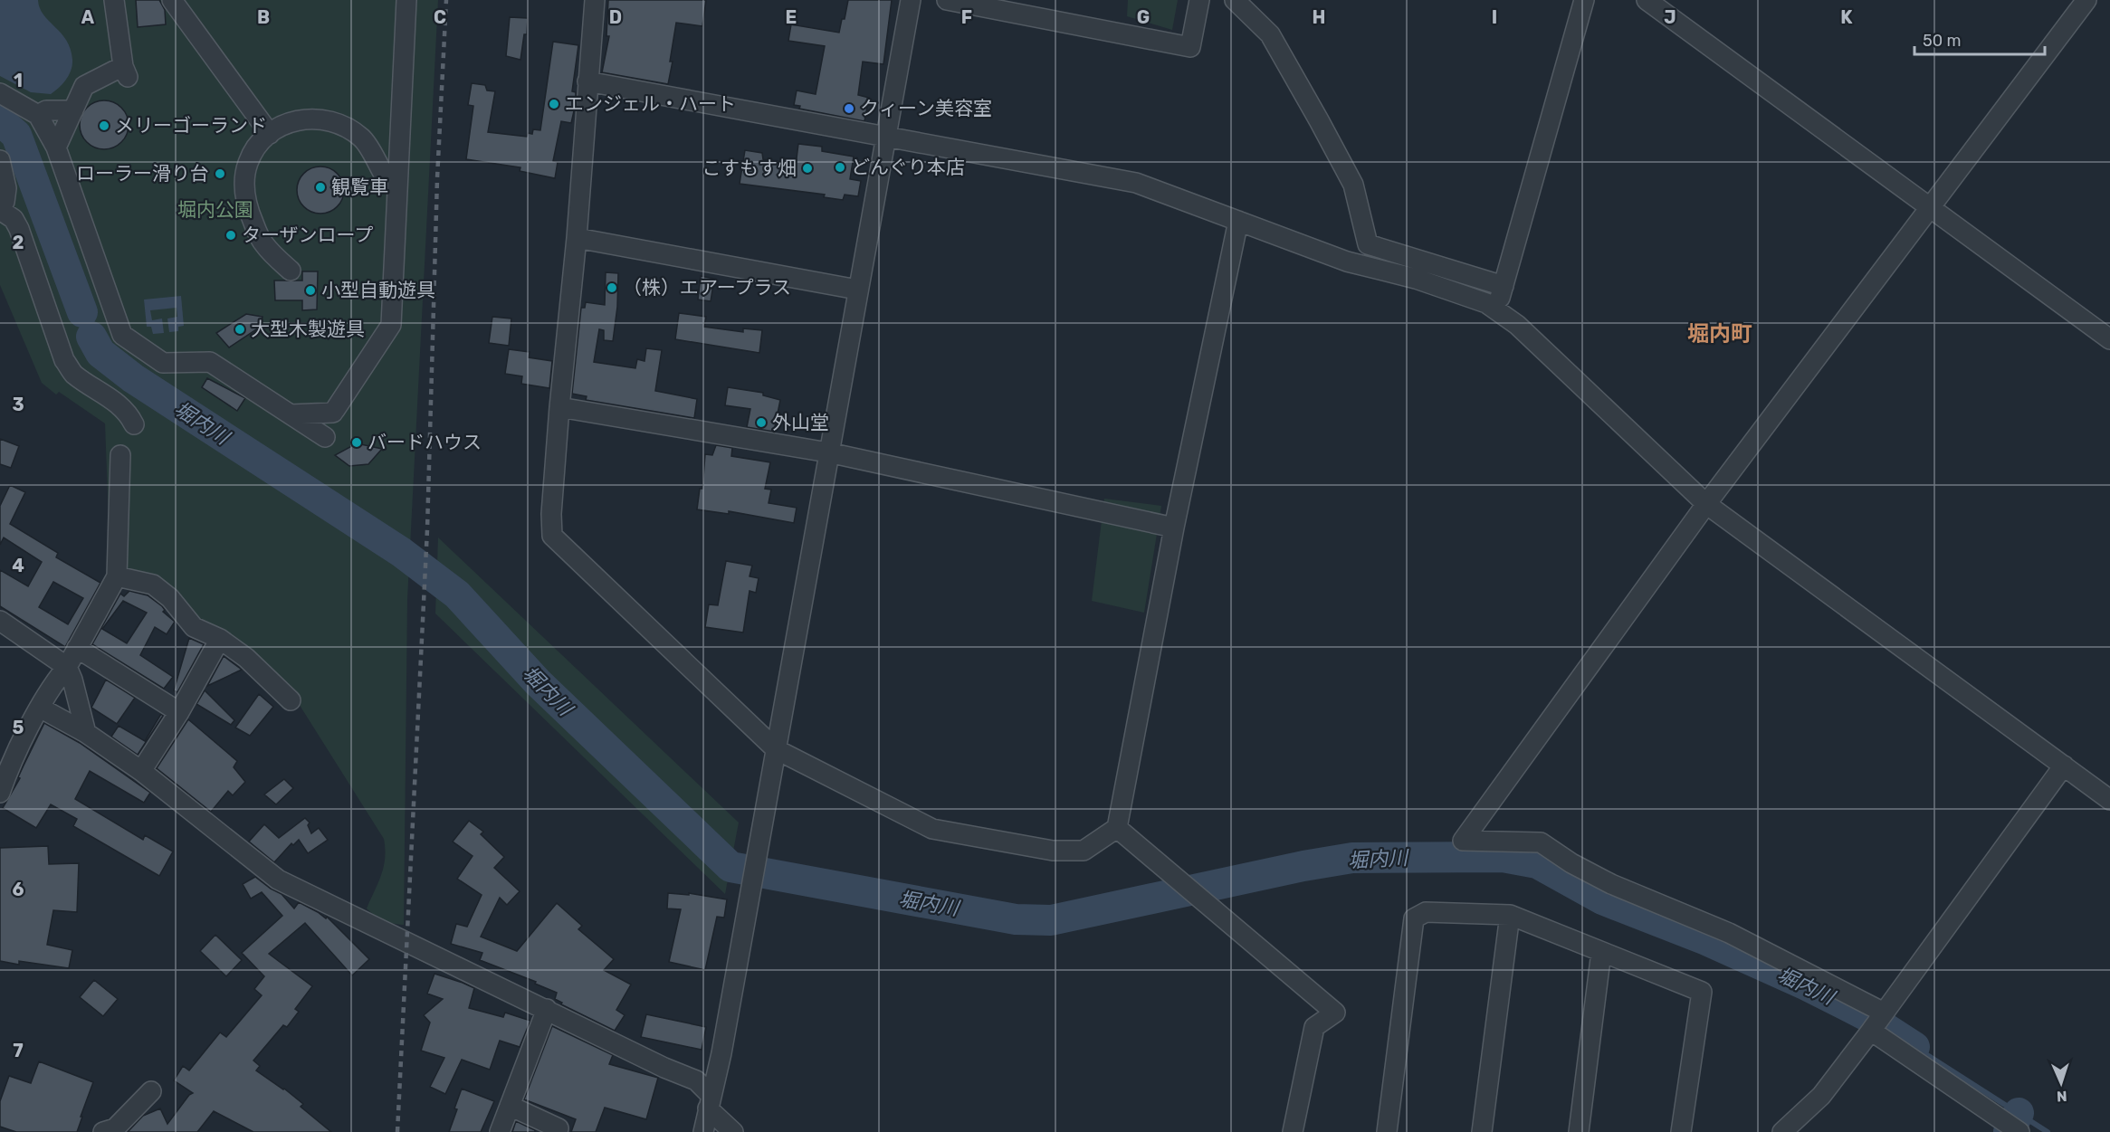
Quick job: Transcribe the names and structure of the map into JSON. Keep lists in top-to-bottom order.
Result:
{
  "districts": ["堀内町"],
  "water": ["堀内川"],
  "parks": ["堀内公園"],
  "places": [
    "エンジェル・ハート",
    "クィーン美容室",
    "メリーゴーランド",
    "どんぐり本店",
    "こすもす畑",
    "ローラー滑り台",
    "観覧車",
    "ターザンロープ",
    "（株）エアープラス",
    "小型自動遊具",
    "大型木製遊具",
    "外山堂",
    "バードハウス"
  ],
  "scale_bar": "50 m",
  "north": "bottom",
  "grid": {
    "columns": [
      "A",
      "B",
      "C",
      "D",
      "E",
      "F",
      "G",
      "H",
      "I",
      "J",
      "K"
    ],
    "rows": [
      "1",
      "2",
      "3",
      "4",
      "5",
      "6",
      "7"
    ]
  }
}
